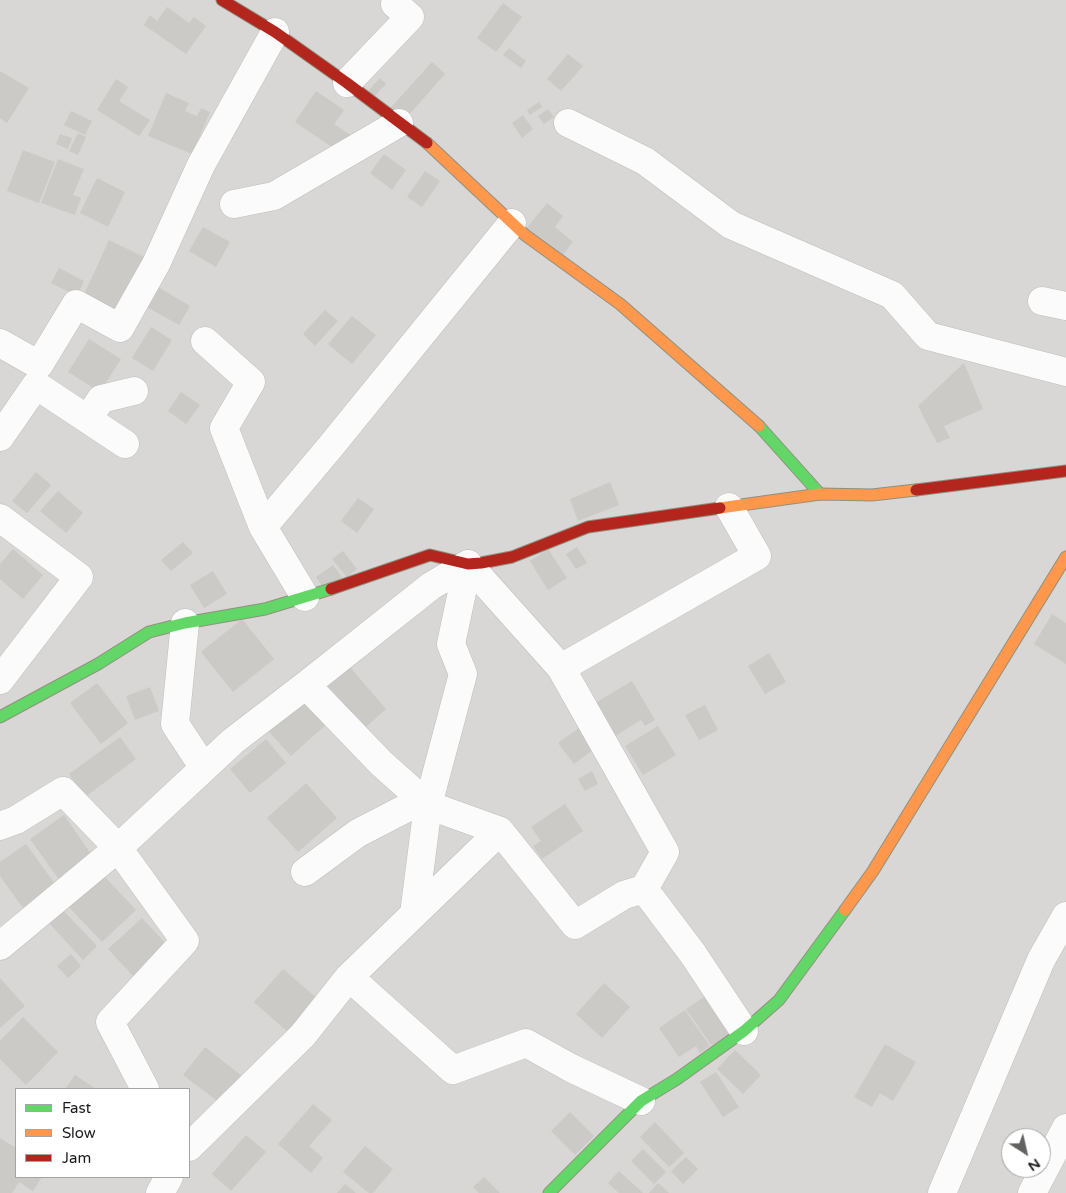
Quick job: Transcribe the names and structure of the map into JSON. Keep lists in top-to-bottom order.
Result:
{
  "legend": ["Fast", "Slow", "Jam"],
  "north": "bottom right"
}
